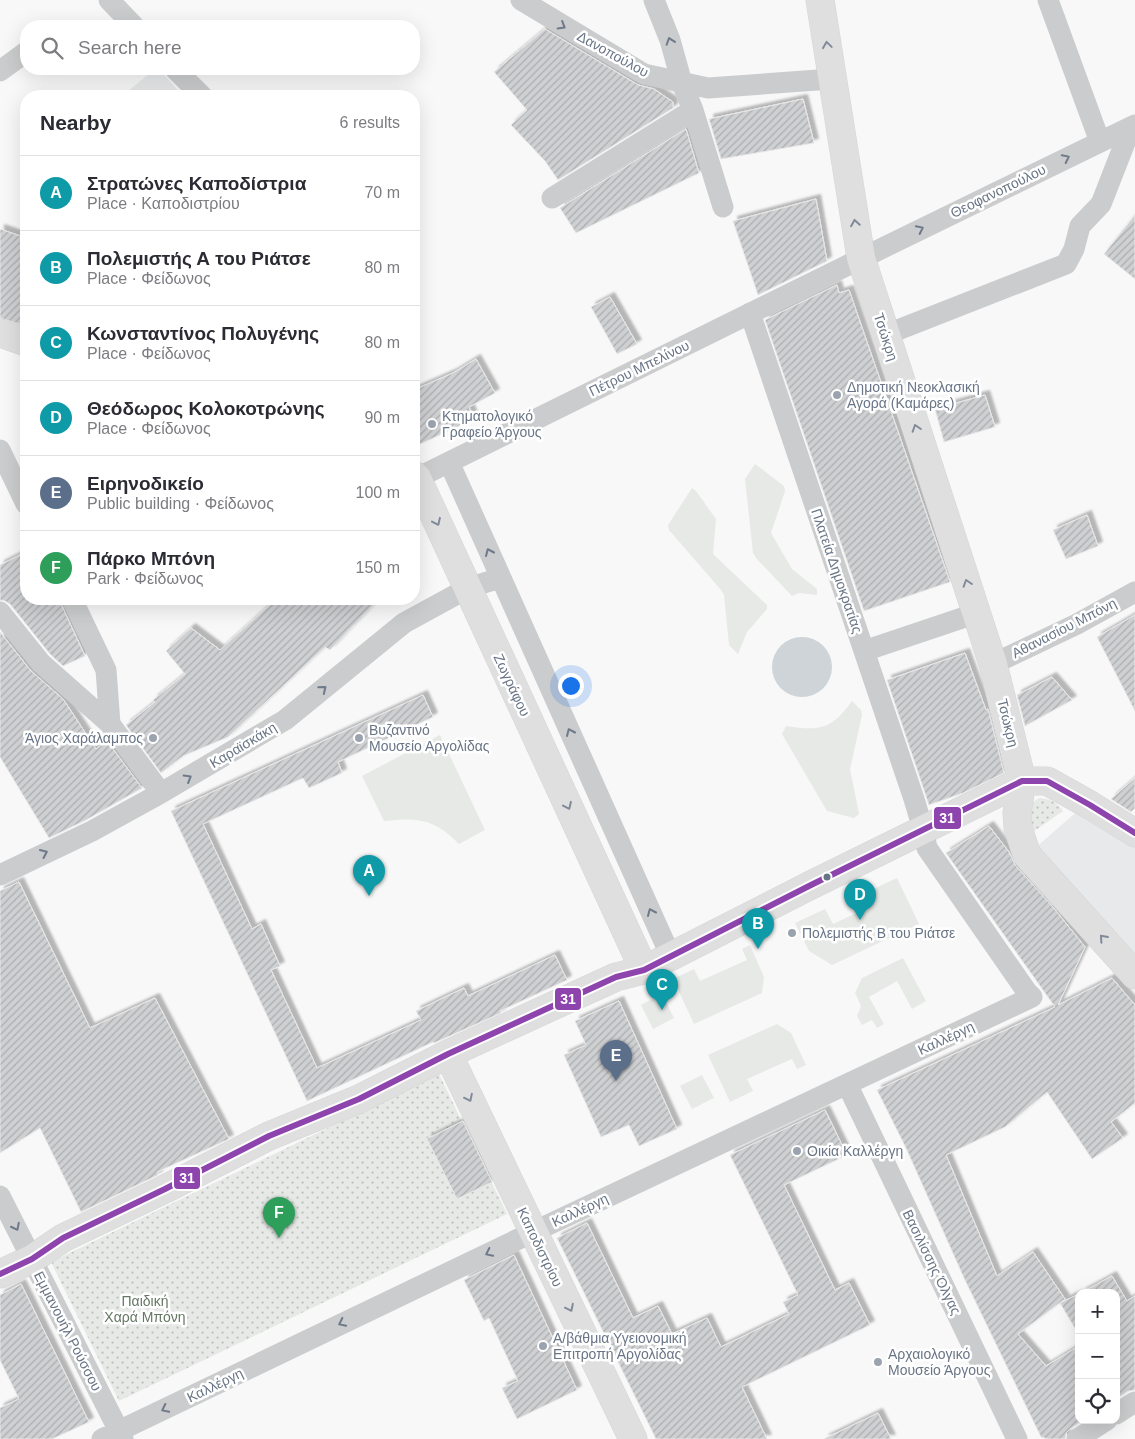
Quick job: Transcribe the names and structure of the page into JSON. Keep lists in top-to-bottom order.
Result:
{
  "streets": {
    "main road": ["Τσώκρη", "Ζωγράφου", "Καποδιστρίου"],
    "street": [
      "Δανοπούλου",
      "Θεοφανοπούλου",
      "Πέτρου Μπελίνου",
      "Πλατεία Δημοκρατίας",
      "Αθανασίου Μπόνη",
      "Καραϊσκάκη",
      "Καλλέργη",
      "Βασιλίσσης Όλγας",
      "Εμμανουήλ Ρούσσου"
    ]
  },
  "crossings": [
    ["Δανοπούλου", "Τσώκρη"],
    ["Θεοφανοπούλου", "Τσώκρη"],
    ["Θεοφανοπούλου", "Πέτρου Μπελίνου"],
    ["Τσώκρη", "Πέτρου Μπελίνου"],
    ["Τσώκρη", "Αθανασίου Μπόνη"],
    ["Πέτρου Μπελίνου", "Πλατεία Δημοκρατίας"],
    ["Πλατεία Δημοκρατίας", "Καλλέργη"],
    ["Ζωγράφου", "Καραϊσκάκη"],
    ["Καλλέργη", "Καποδιστρίου"],
    ["Καλλέργη", "Βασιλίσσης Όλγας"],
    ["Καλλέργη", "Εμμανουήλ Ρούσσου"]
  ],
  "one_way": [
    "Δανοπούλου",
    "Θεοφανοπούλου",
    "Τσώκρη",
    "Ζωγράφου",
    "Καραϊσκάκη",
    "Καλλέργη",
    "Καποδιστρίου"
  ],
  "parks": ["Παιδική Χαρά Μπόνη"],
  "places": [
    "Δημοτική Νεοκλασική Αγορά (Καμάρες)",
    "Κτηματολογικό Γραφείο Άργους",
    "Άγιος Χαράλαμπος",
    "Βυζαντινό Μουσείο Αργολίδας",
    "Πολεμιστής Β του Ριάτσε",
    "Οικία Καλλέργη",
    "Α/βάθμια Υγειονομική Επιτροπή Αργολίδας",
    "Αρχαιολογικό Μουσείο Άργους"
  ],
  "lines": ["transit line 31"],
  "page": {
    "search": "Search here",
    "heading": ["Nearby", "6 results"],
    "list": [
      {
        "mark": "A",
        "name": "Στρατώνες Καποδίστρια",
        "note": "Place · Καποδιστρίου",
        "value": "70 m"
      },
      {
        "mark": "B",
        "name": "Πολεμιστής Α του Ριάτσε",
        "note": "Place · Φείδωνος",
        "value": "80 m"
      },
      {
        "mark": "C",
        "name": "Κωνσταντίνος Πολυγένης",
        "note": "Place · Φείδωνος",
        "value": "80 m"
      },
      {
        "mark": "D",
        "name": "Θεόδωρος Κολοκοτρώνης",
        "note": "Place · Φείδωνος",
        "value": "90 m"
      },
      {
        "mark": "E",
        "name": "Ειρηνοδικείο",
        "note": "Public building · Φείδωνος",
        "value": "100 m"
      },
      {
        "mark": "F",
        "name": "Πάρκο Μπόνη",
        "note": "Park · Φείδωνος",
        "value": "150 m"
      }
    ],
    "pins": [
      "A",
      "D",
      "B",
      "C",
      "E",
      "F"
    ],
    "map_buttons": ["+", "−"]
  }
}
